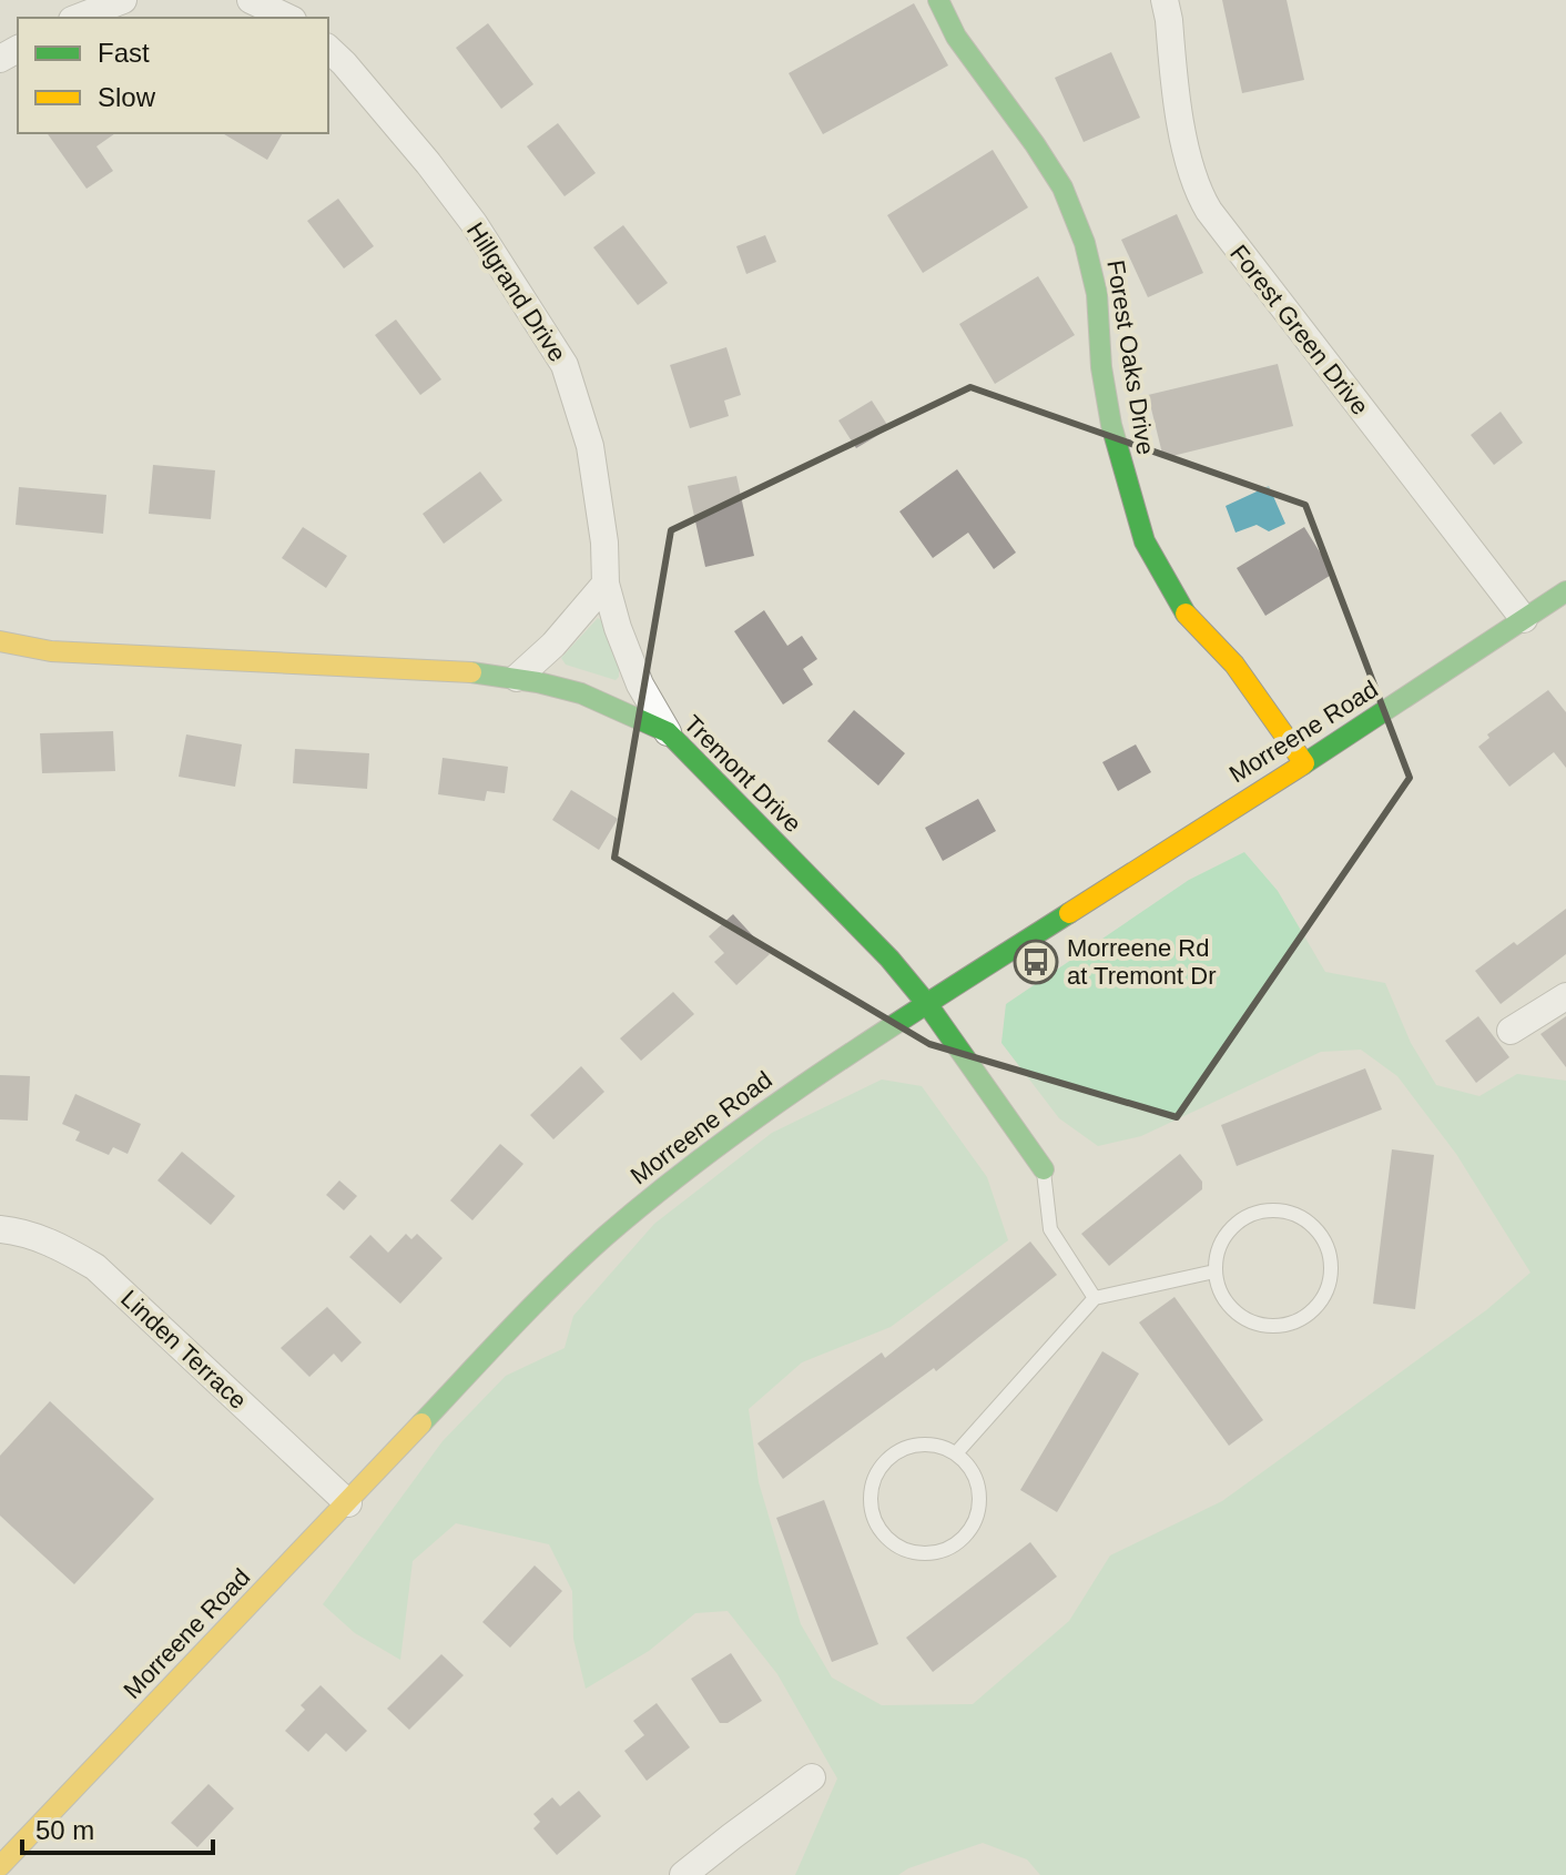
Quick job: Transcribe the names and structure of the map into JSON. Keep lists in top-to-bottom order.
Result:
{
  "streets": {
    "street": [
      "Hillgrand Drive",
      "Forest Green Drive",
      "Forest Oaks Drive",
      "Morreene Road",
      "Tremont Drive",
      "Linden Terrace"
    ]
  },
  "crossings": [
    ["Hillgrand Drive", "Tremont Drive"],
    ["Forest Green Drive", "Morreene Road"],
    ["Forest Oaks Drive", "Morreene Road"],
    ["Morreene Road", "Tremont Drive"],
    ["Morreene Road", "Linden Terrace"]
  ],
  "places": {
    "bus stop": ["Morreene Rd at Tremont Dr"]
  },
  "legend": ["Fast", "Slow"],
  "scale_bar": "50 m"
}
